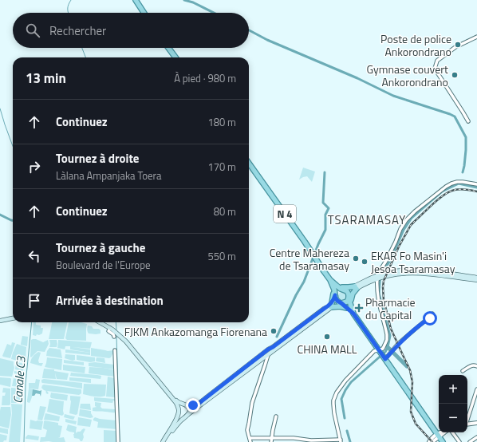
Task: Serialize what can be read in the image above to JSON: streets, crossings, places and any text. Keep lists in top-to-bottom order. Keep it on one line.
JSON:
{"streets":{"main road":["N 4"]},"districts":["TSARAMASAY"],"water":["Canale C3"],"places":{"other":["Poste de police Ankorondrano","Gymnase couvert Ankorondrano","Centre Mahereza de Tsaramasay","EKAR Fo Masin'i Jesoa Tsaramasay","FJKM Ankazomanga Fiorenana","CHINA MALL"],"health":["Pharmacie du Capital"]},"page":{"search":"Rechercher","heading":["13 min","À pied · 980 m"],"list":[["Continuez","180 m"],["Tournez à droite","Làlana Ampanjaka Toera","170 m"],["Continuez","80 m"],["Tournez à gauche","Boulevard de l'Europe","550 m"],"Arrivée à destination"],"map_buttons":["+","−"]}}
